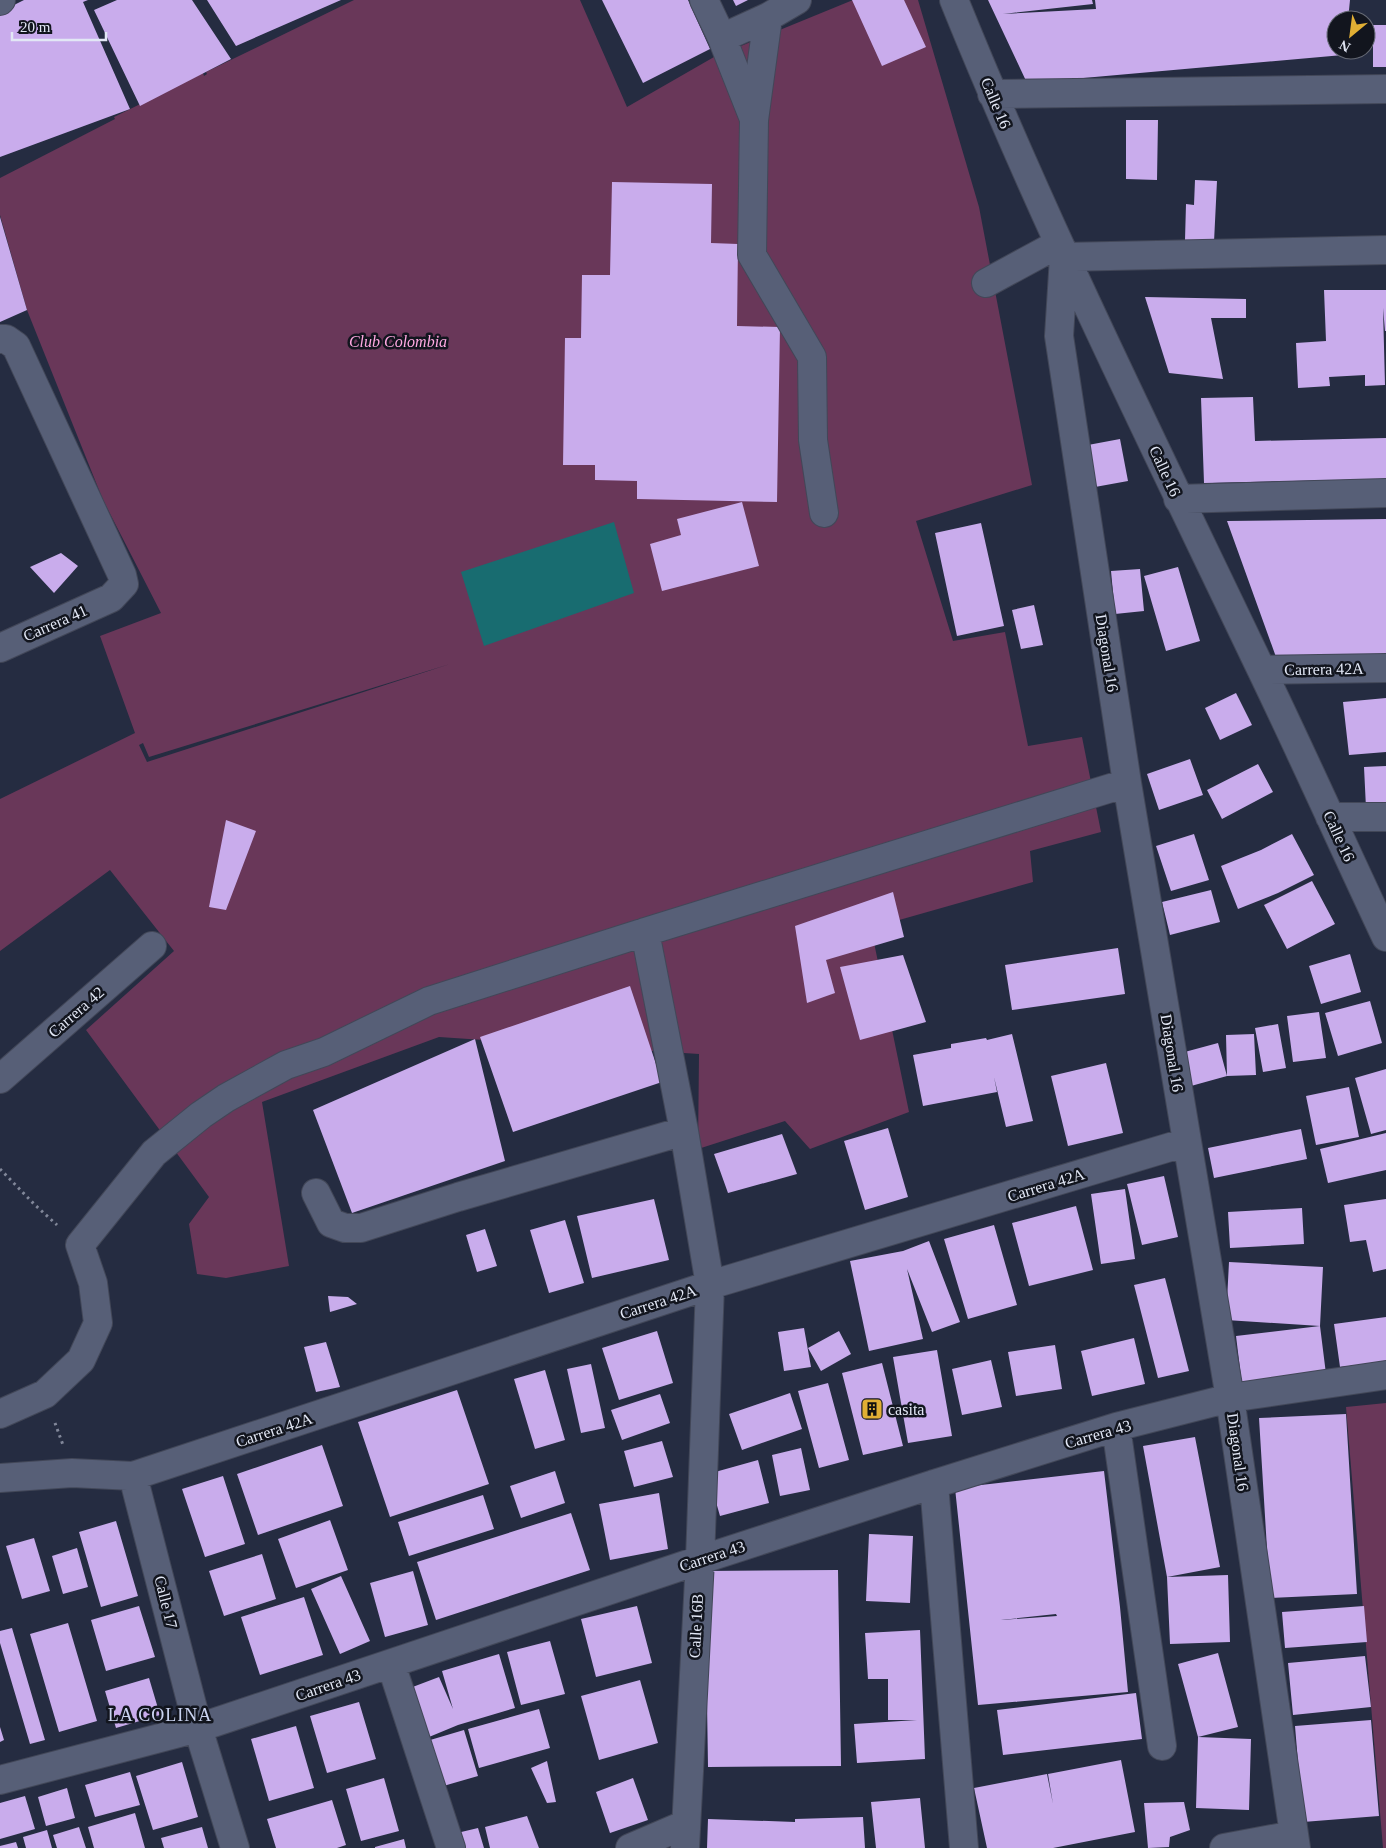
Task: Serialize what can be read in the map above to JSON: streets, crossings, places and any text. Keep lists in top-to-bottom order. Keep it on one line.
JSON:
{"streets":{"street":["Calle 16","Carrera 41","Diagonal 16","Carrera 42A","Carrera 42","Carrera 43","Calle 17","Calle 16B"]},"crossings":[["Calle 16","Diagonal 16"],["Calle 16","Carrera 42A"],["Diagonal 16","Carrera 42A"],["Diagonal 16","Carrera 43"],["Carrera 42A","Calle 17"],["Carrera 42A","Calle 16B"],["Carrera 43","Calle 17"],["Carrera 43","Calle 16B"]],"districts":["LA COLINA"],"parks":["Club Colombia"],"places":{"building":["casita"]},"scale_bar":"20 m","north":"bottom left"}
